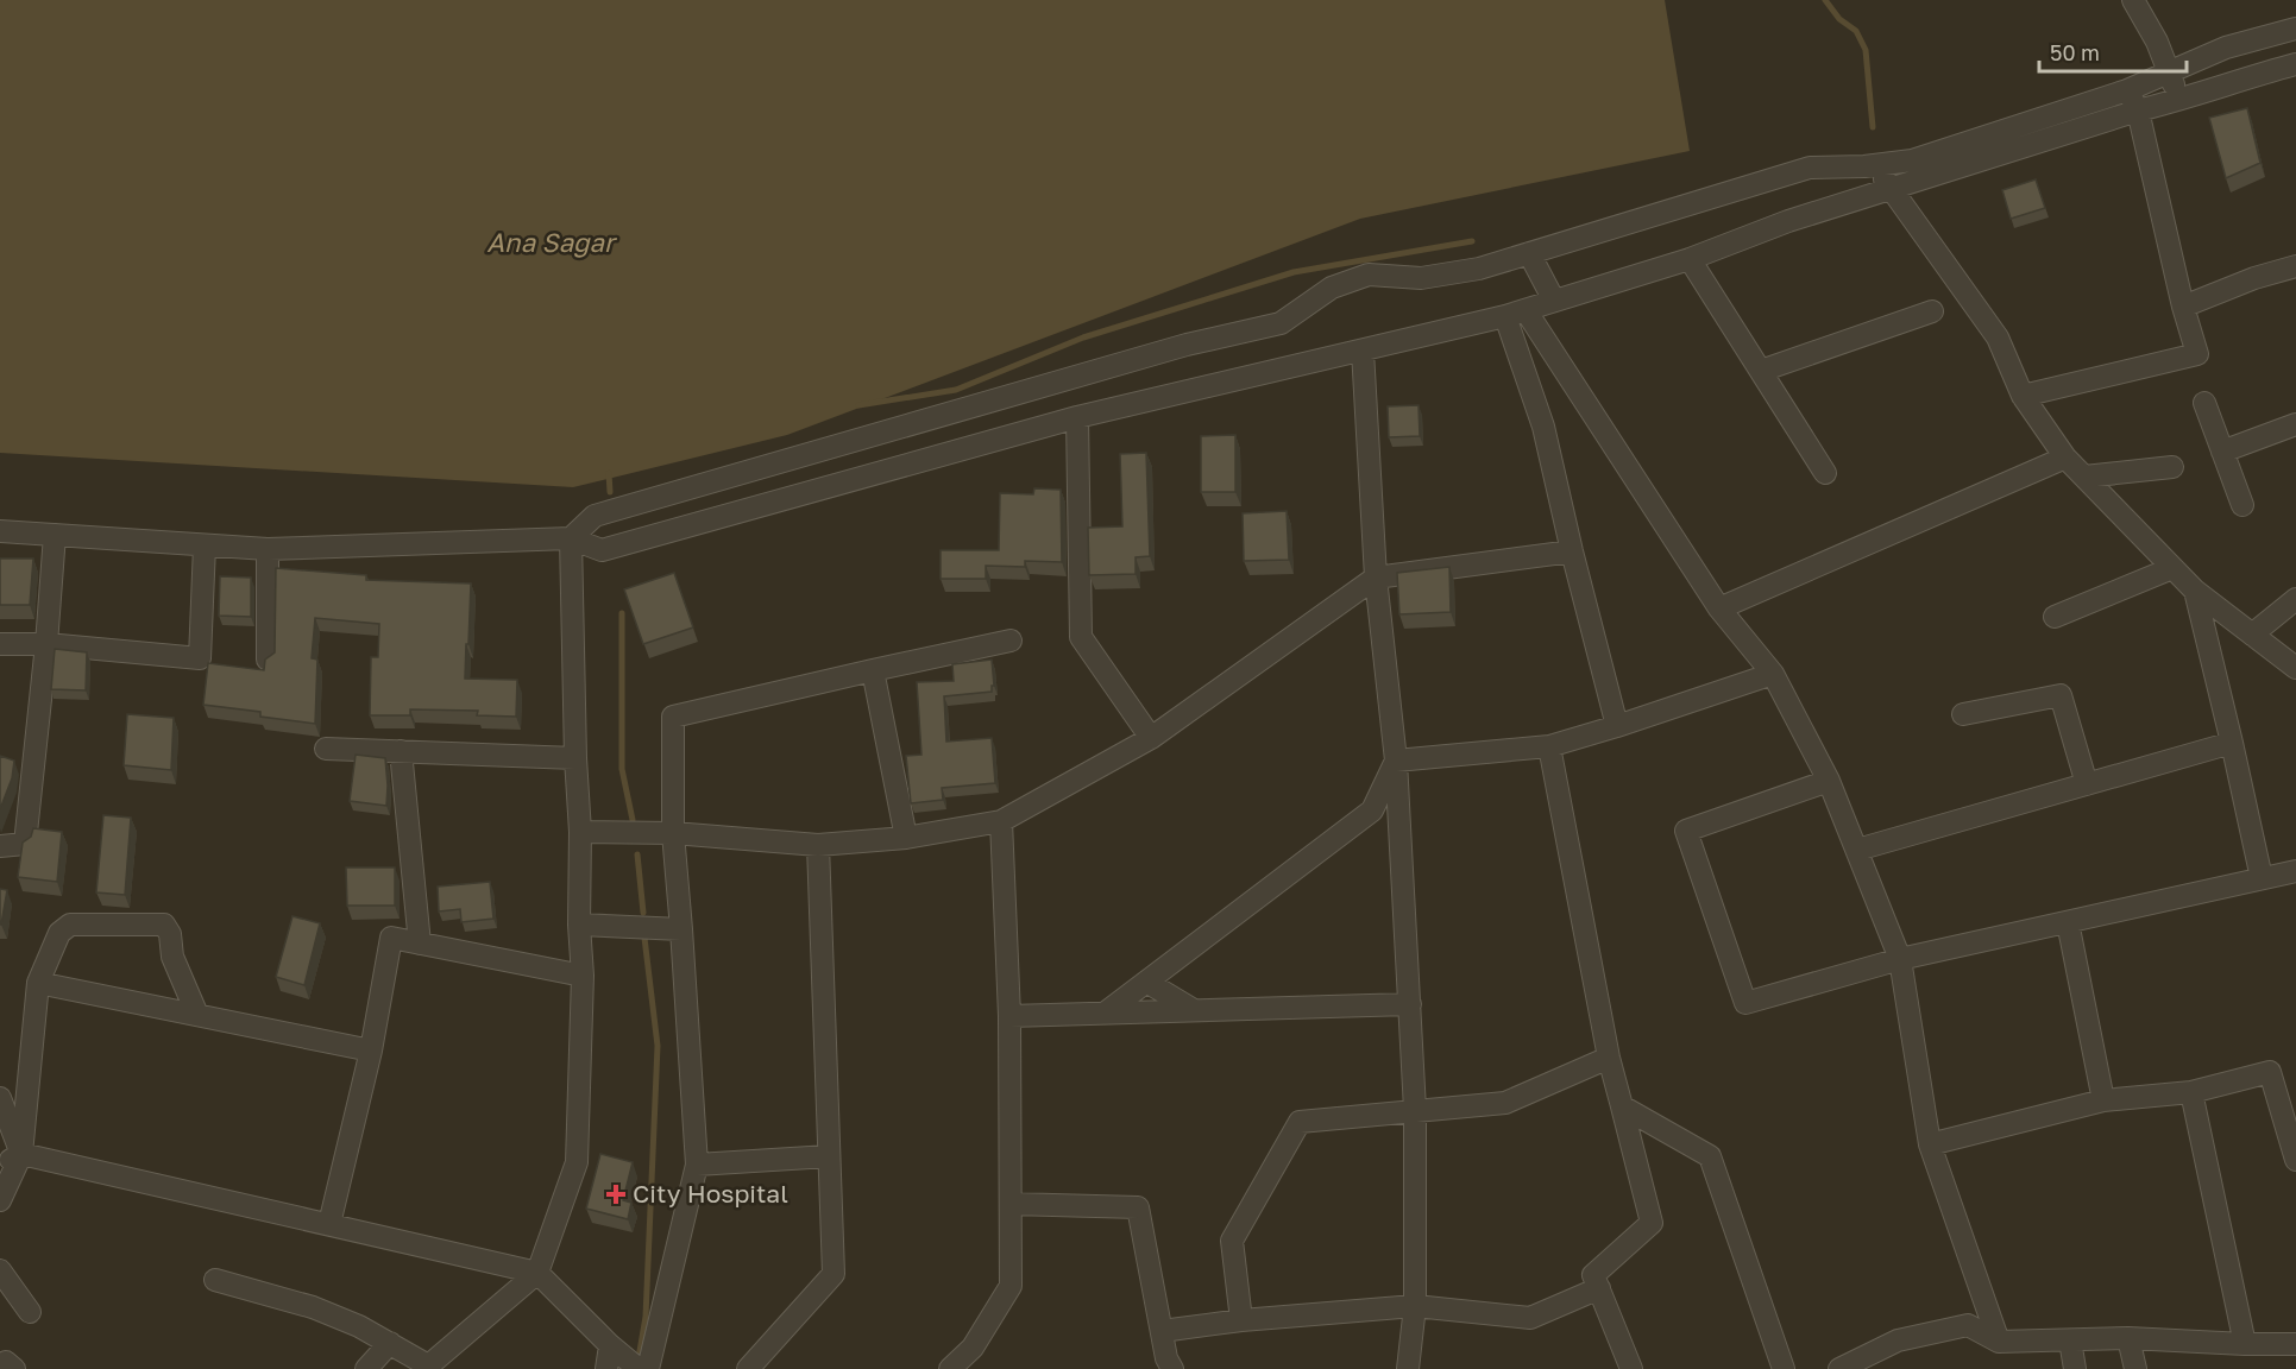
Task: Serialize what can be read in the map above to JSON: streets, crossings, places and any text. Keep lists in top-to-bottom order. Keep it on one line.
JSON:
{"water":["Ana Sagar"],"places":{"health":["City Hospital"]},"scale_bar":"50 m"}
